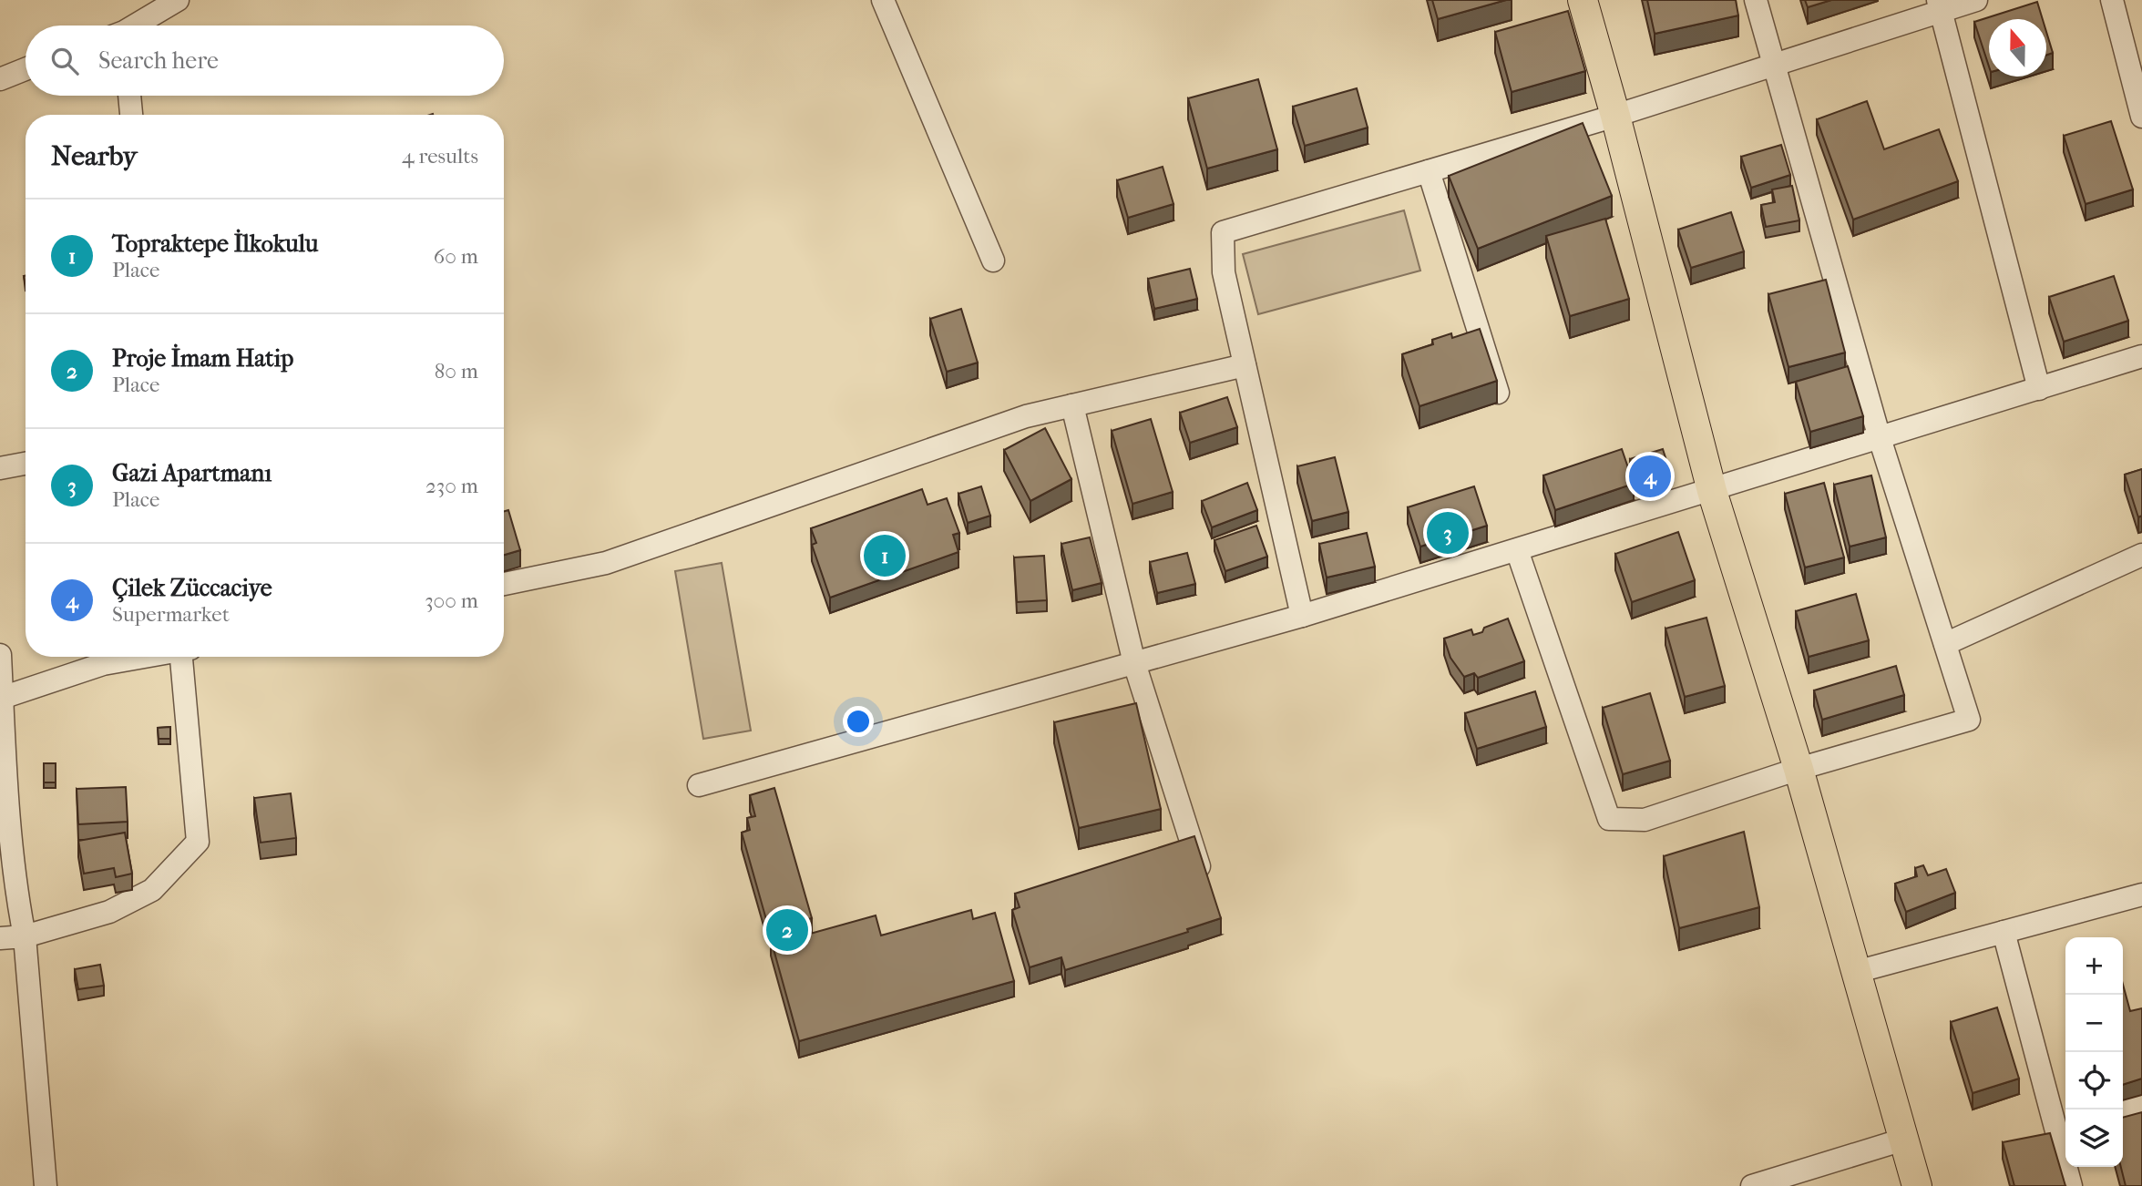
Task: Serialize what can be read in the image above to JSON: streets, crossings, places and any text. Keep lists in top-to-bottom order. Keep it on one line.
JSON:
{"north":"top","page":{"search":"Search here","heading":["Nearby","4 results"],"list":[{"mark":"1","name":"Topraktepe İlkokulu","note":"Place","value":"60 m"},{"mark":"2","name":"Proje İmam Hatip","note":"Place","value":"80 m"},{"mark":"3","name":"Gazi Apartmanı","note":"Place","value":"230 m"},{"mark":"4","name":"Çilek Züccaciye","note":"Supermarket","value":"300 m"}],"pins":["4","3","1","2"],"map_buttons":["+","−"]}}
